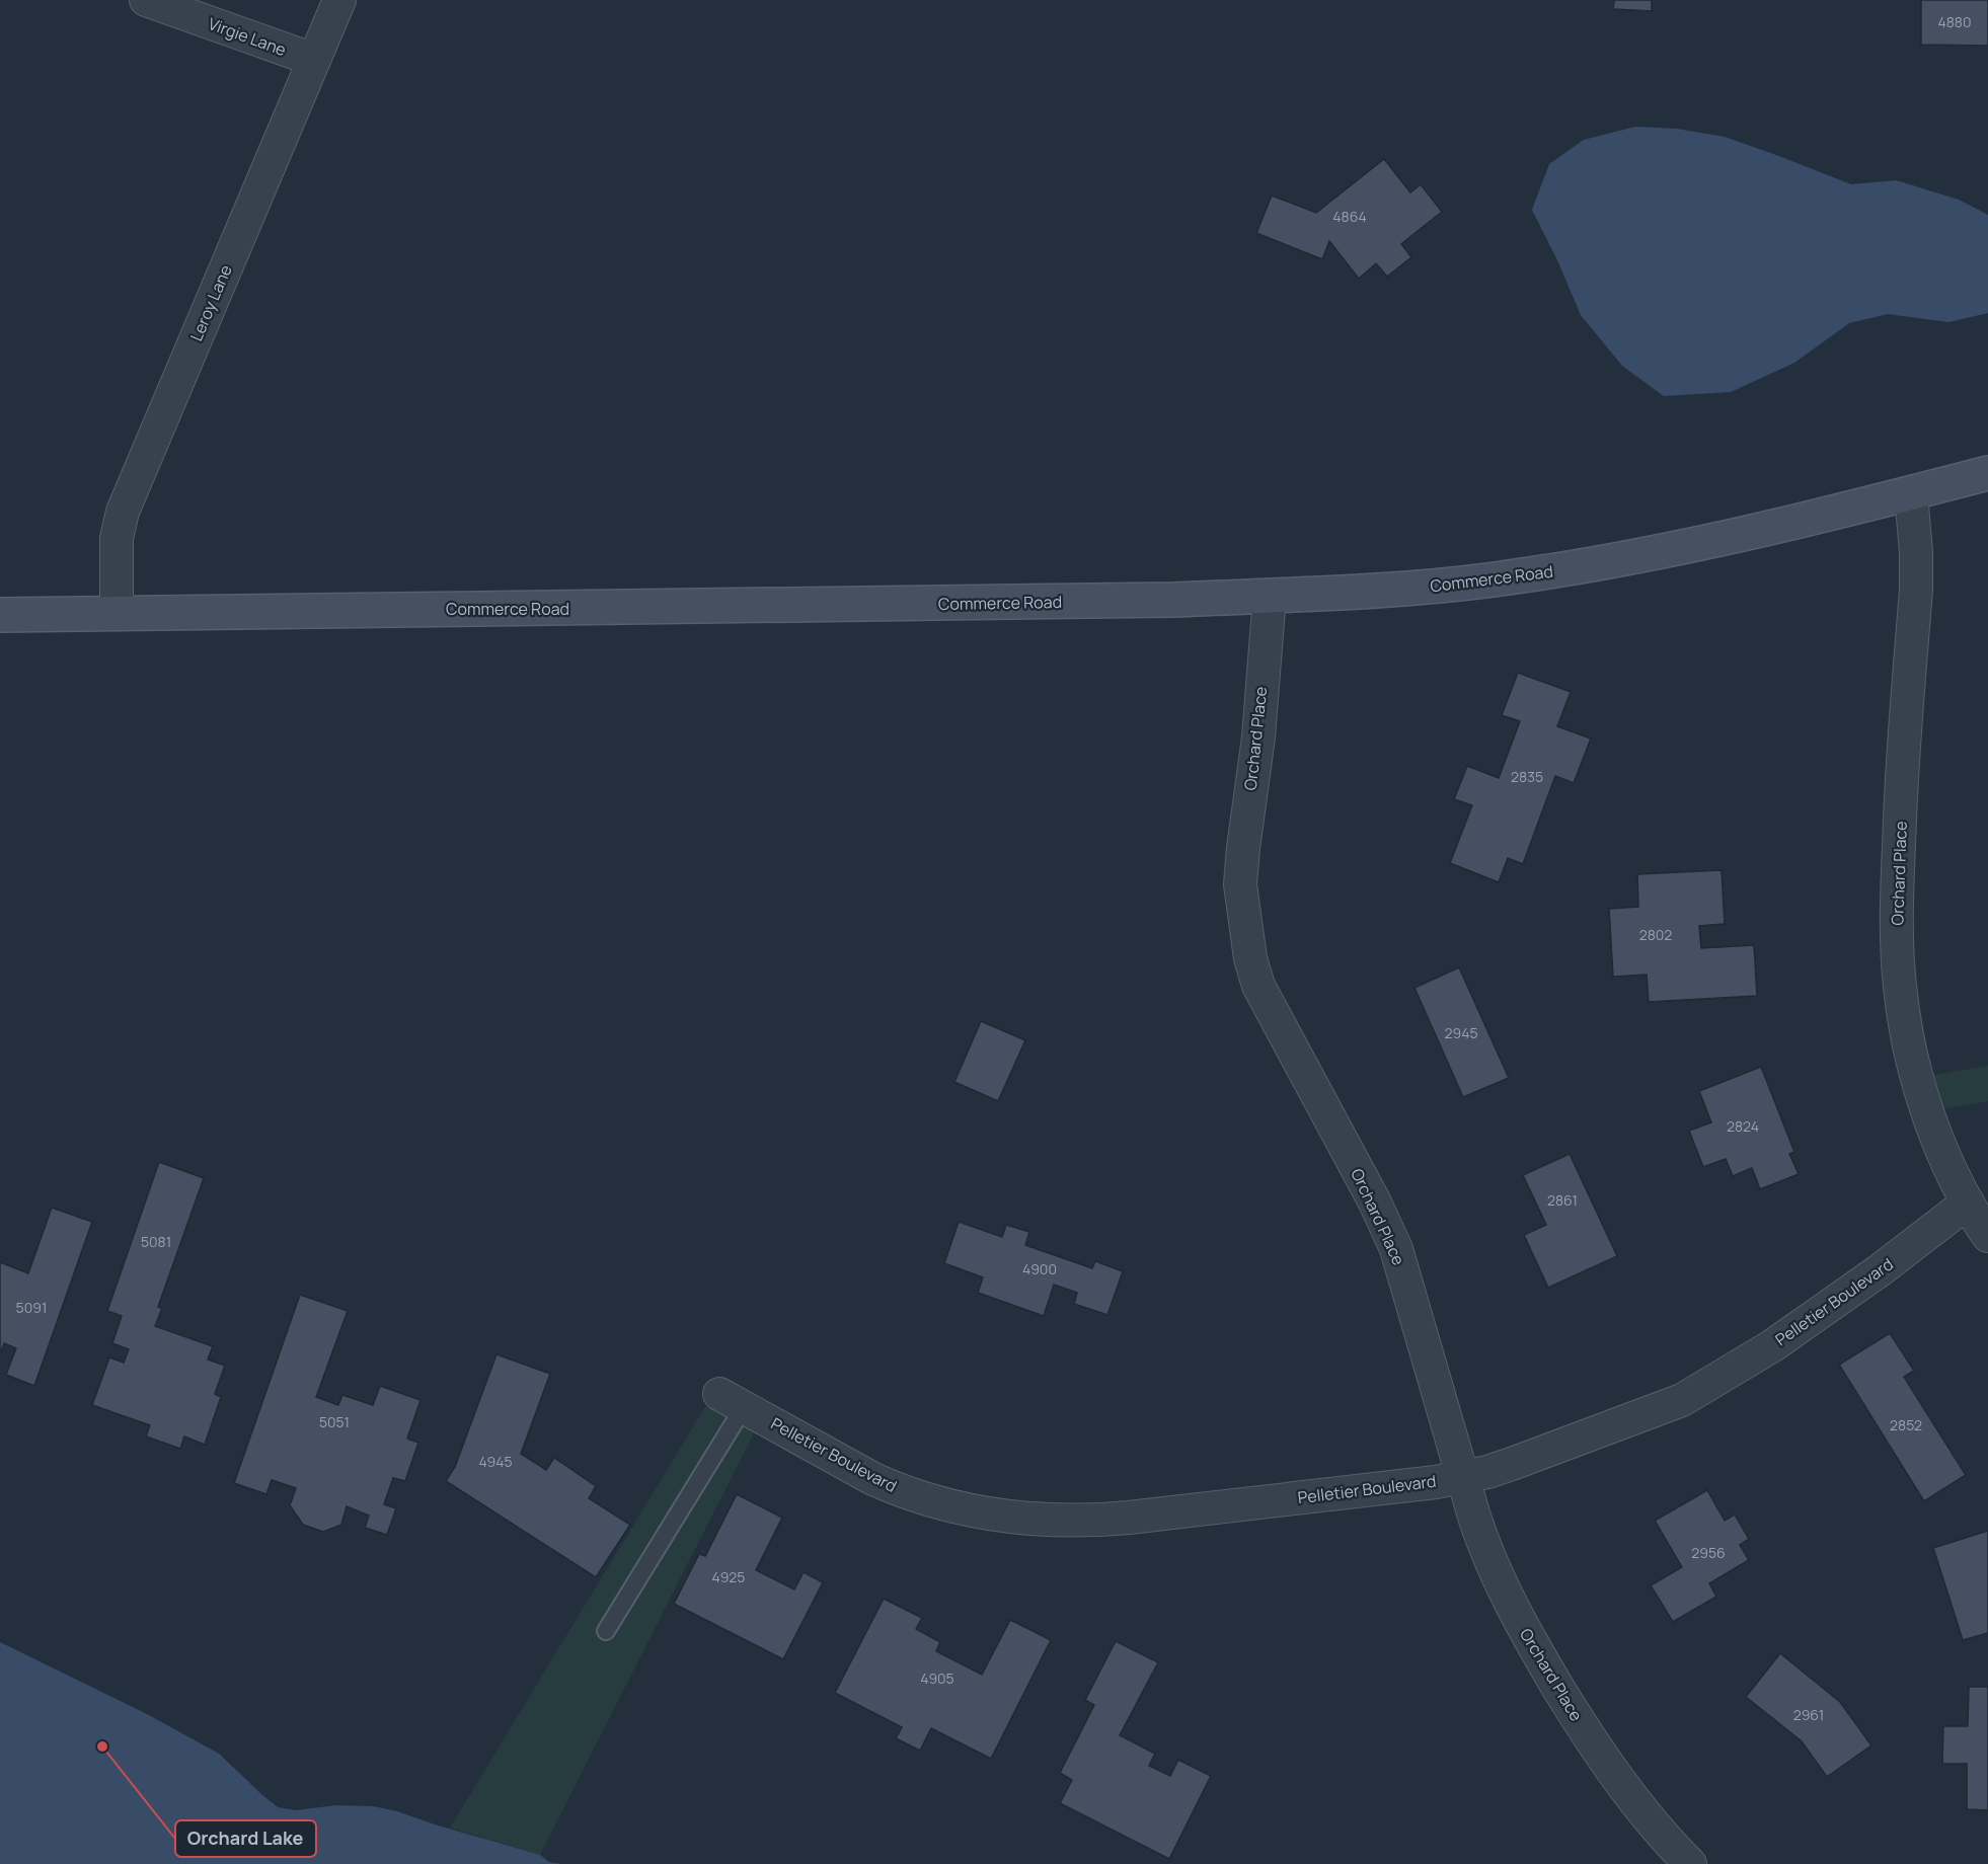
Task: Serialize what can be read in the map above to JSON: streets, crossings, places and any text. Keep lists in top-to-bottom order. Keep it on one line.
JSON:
{"streets":{"main road":["Commerce Road"],"street":["Virgie Lane","Leroy Lane","Orchard Place","Pelletier Boulevard"]},"crossings":[["Virgie Lane","Leroy Lane"],["Leroy Lane","Commerce Road"],["Commerce Road","Orchard Place"],["Orchard Place","Pelletier Boulevard"]],"places":["Orchard Lake"],"house_numbers":["4880","4864","2835","2802","2945","2824","2861","5081","4900","5091","5051","2852","4945","2956","4925","4905","2961"]}
